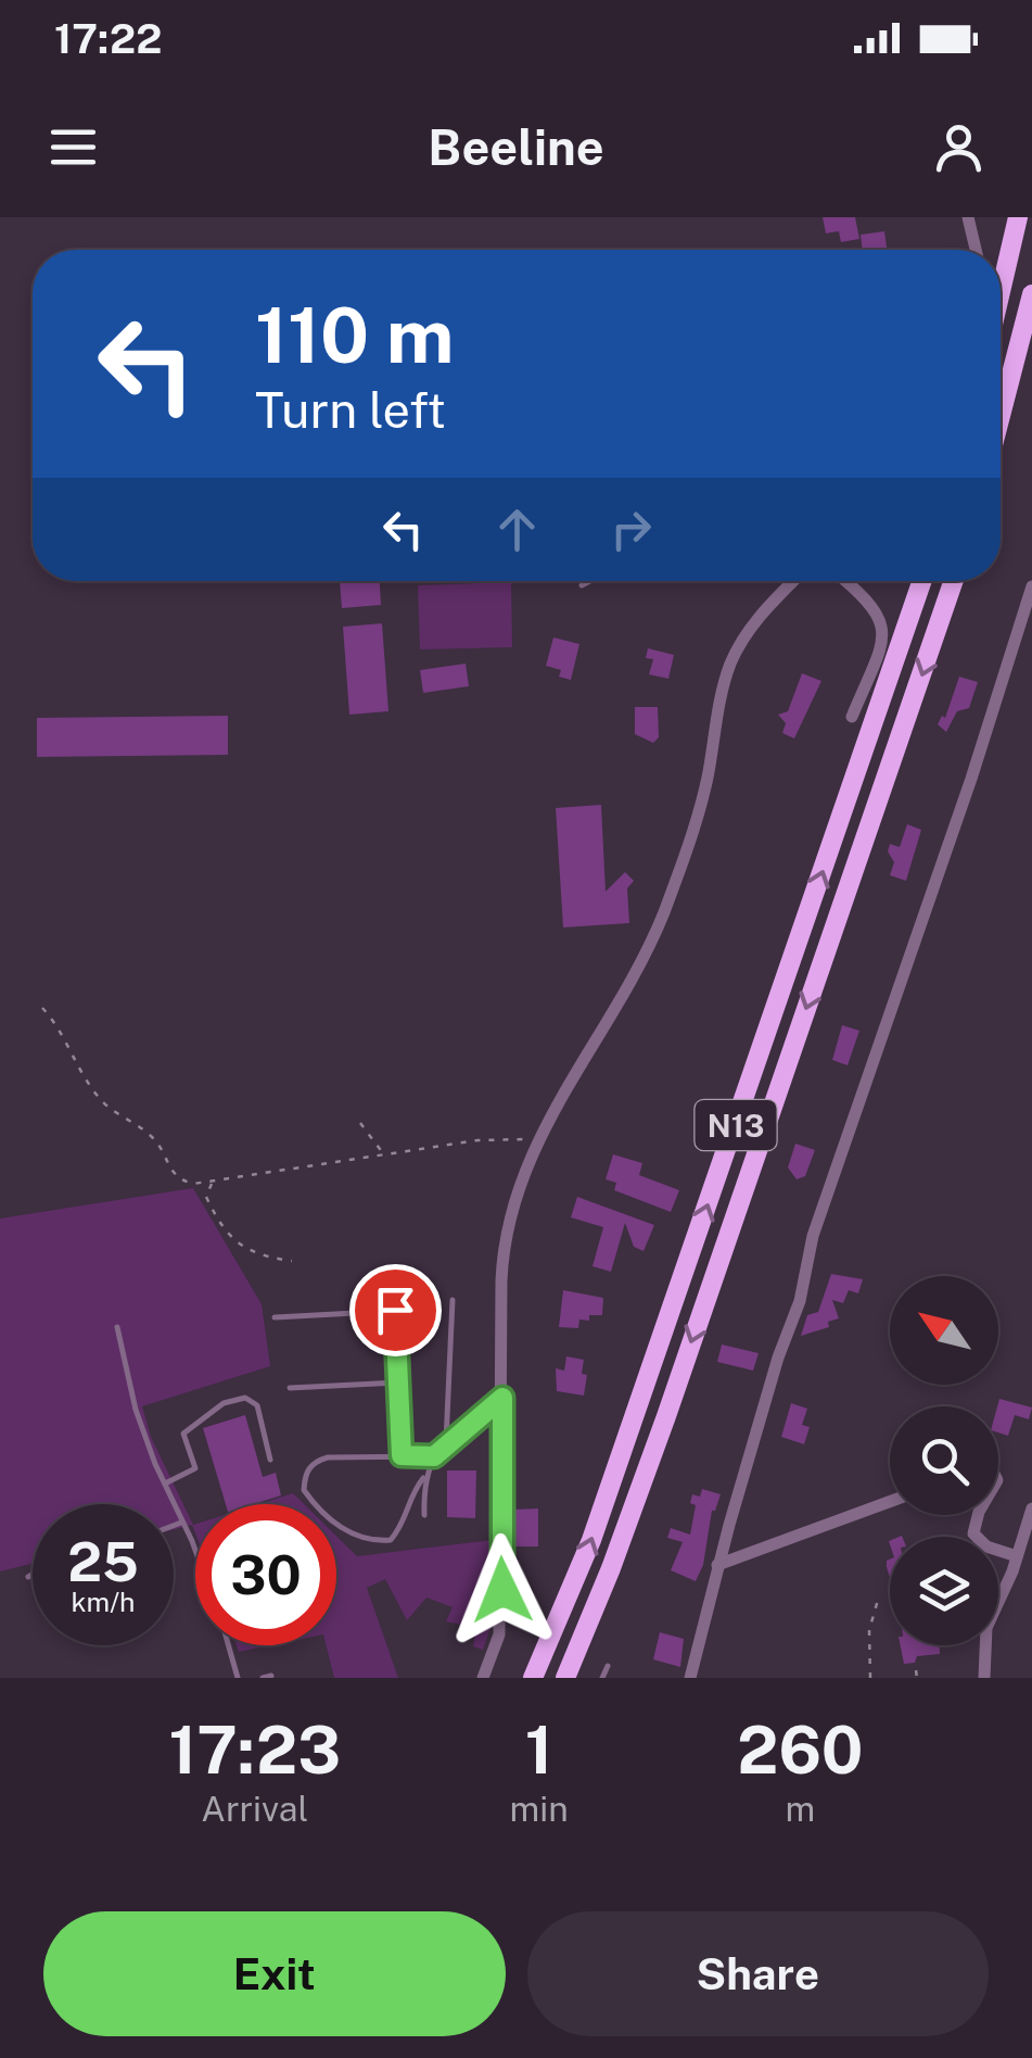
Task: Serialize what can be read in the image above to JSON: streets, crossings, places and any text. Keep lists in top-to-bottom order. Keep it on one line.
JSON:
{"streets":{"highway":["N13"]},"north":"top left","page":{"status":"17:22","header":"Beeline","turn":["110 m","Turn left"],"speed":"25 km/h","limit":"30","eta":["17:23","Arrival","1","min","260","m"],"buttons":["Exit","Share"]}}
